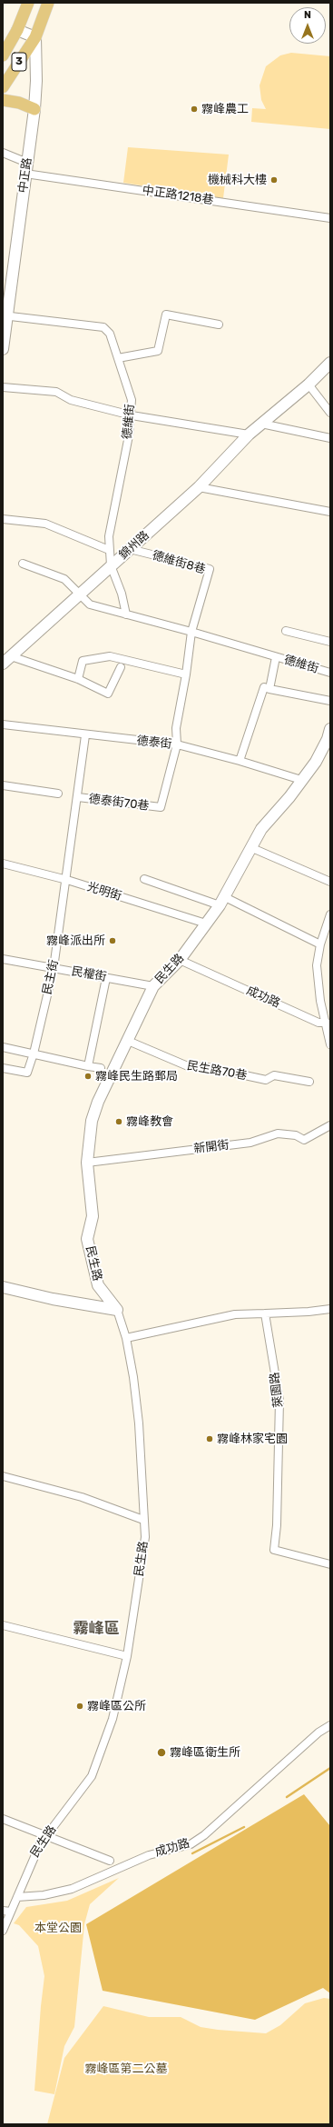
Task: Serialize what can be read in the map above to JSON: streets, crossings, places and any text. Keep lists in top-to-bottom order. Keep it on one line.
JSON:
{"streets":{"main road":["3","中正路"],"street":["中正路1218巷","德維街","錦州路","德維街8巷","德泰街","德泰街70巷","光明街","民生路","民權街","民主街","成功路","民生路70巷","新開街","萊園路"]},"crossings":[["3","中正路"],["中正路","中正路1218巷"],["中正路","德維街"],["德維街","錦州路"],["德維街","德維街8巷"],["錦州路","德維街8巷"],["德泰街","德泰街70巷"],["德泰街","民生路"],["德泰街","民主街"],["德泰街70巷","民主街"],["光明街","民生路"],["光明街","民主街"],["民生路","民權街"],["民生路","成功路"],["民生路","民生路70巷"],["民生路","新開街"],["民權街","民主街"]],"districts":["霧峰區"],"parks":["本堂公園","霧峰區第二公墓"],"places":["霧峰農工","機械科大樓","霧峰派出所","霧峰民生路郵局","霧峰教會","霧峰林家宅園","霧峰區公所","霧峰區衛生所"],"north":"top"}
